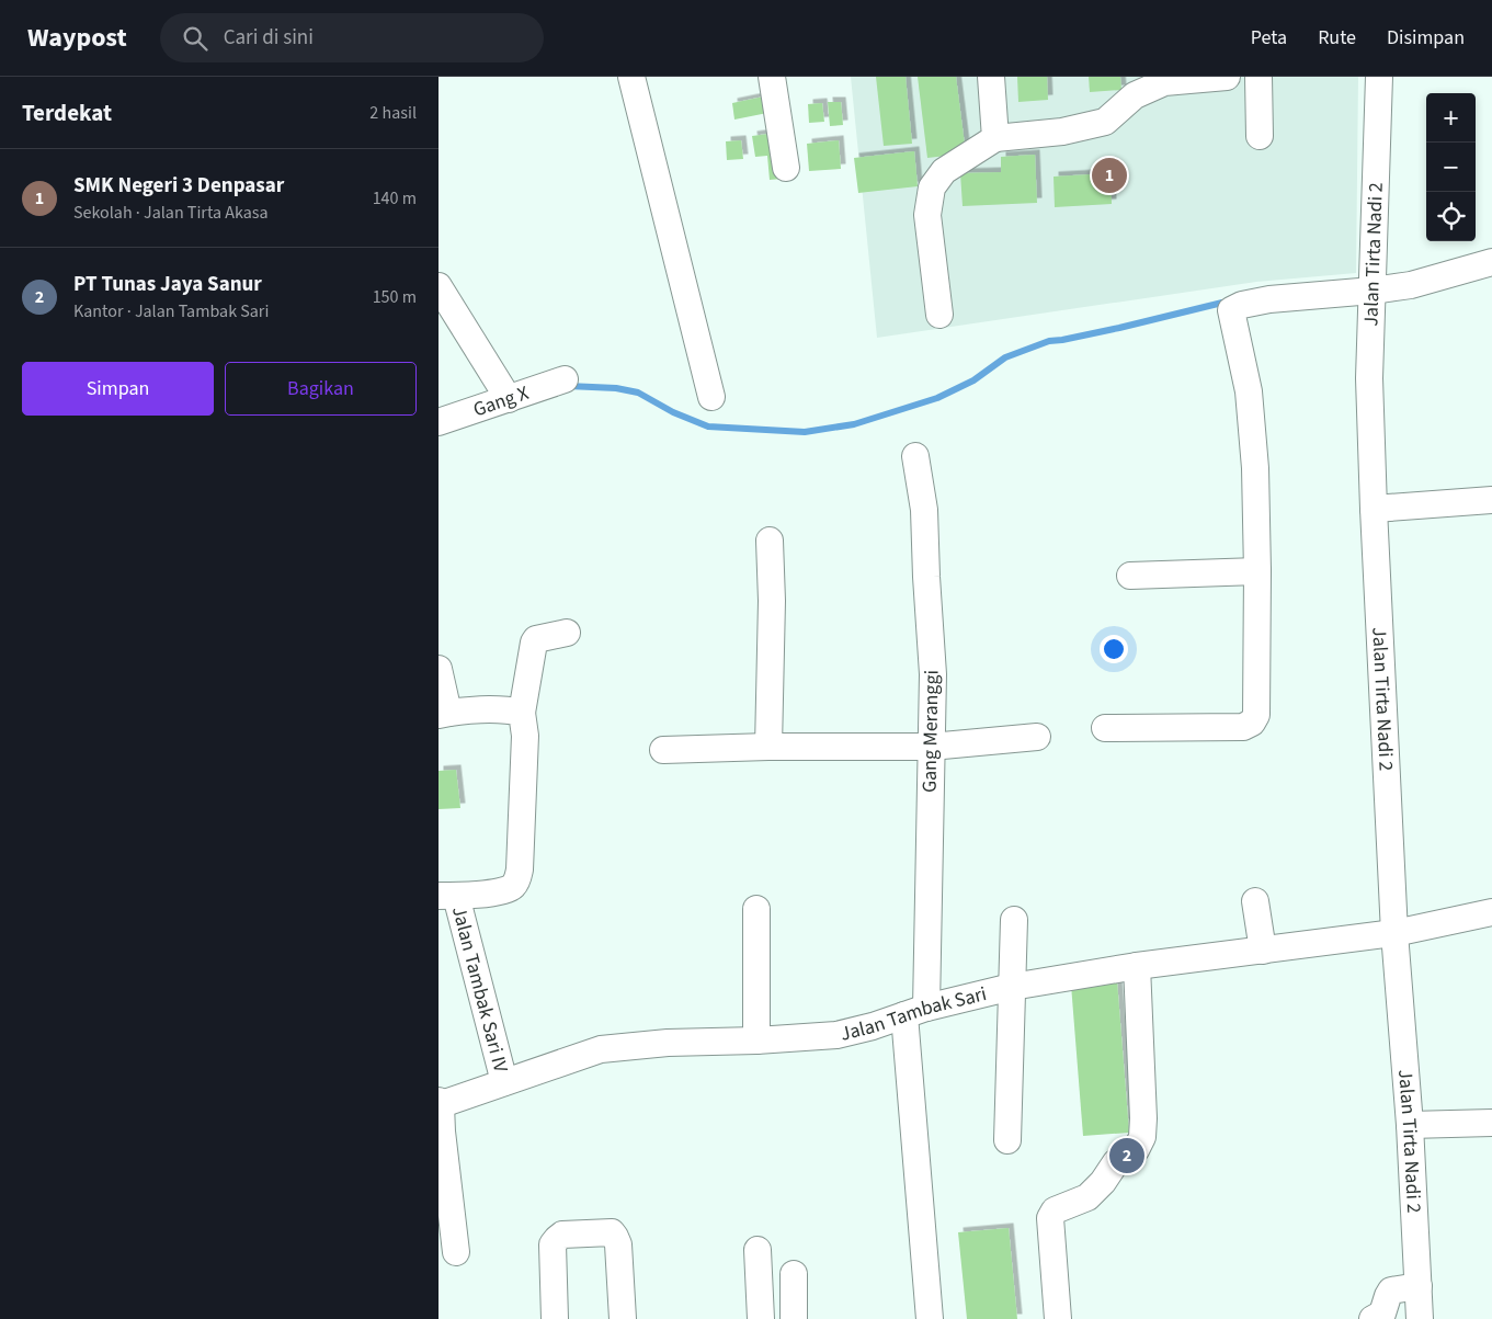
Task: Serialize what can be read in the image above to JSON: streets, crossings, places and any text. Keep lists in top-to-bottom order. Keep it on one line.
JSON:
{"streets":{"street":["Jalan Tirta Nadi 2","Gang X","Gang Meranggi","Jalan Tambak Sari IV","Jalan Tambak Sari"]},"crossings":[["Jalan Tirta Nadi 2","Jalan Tambak Sari"],["Gang Meranggi","Jalan Tambak Sari"],["Jalan Tambak Sari IV","Jalan Tambak Sari"]],"page":{"header":"Waypost","search":"Cari di sini","nav":["Peta","Rute","Disimpan"],"heading":["Terdekat","2 hasil"],"map_buttons":["+","−"],"list":[{"mark":"1","name":"SMK Negeri 3 Denpasar","note":"Sekolah · Jalan Tirta Akasa","value":"140 m"},{"mark":"2","name":"PT Tunas Jaya Sanur","note":"Kantor · Jalan Tambak Sari","value":"150 m"}],"pins":["1","2"],"buttons":["Simpan","Bagikan"]}}
